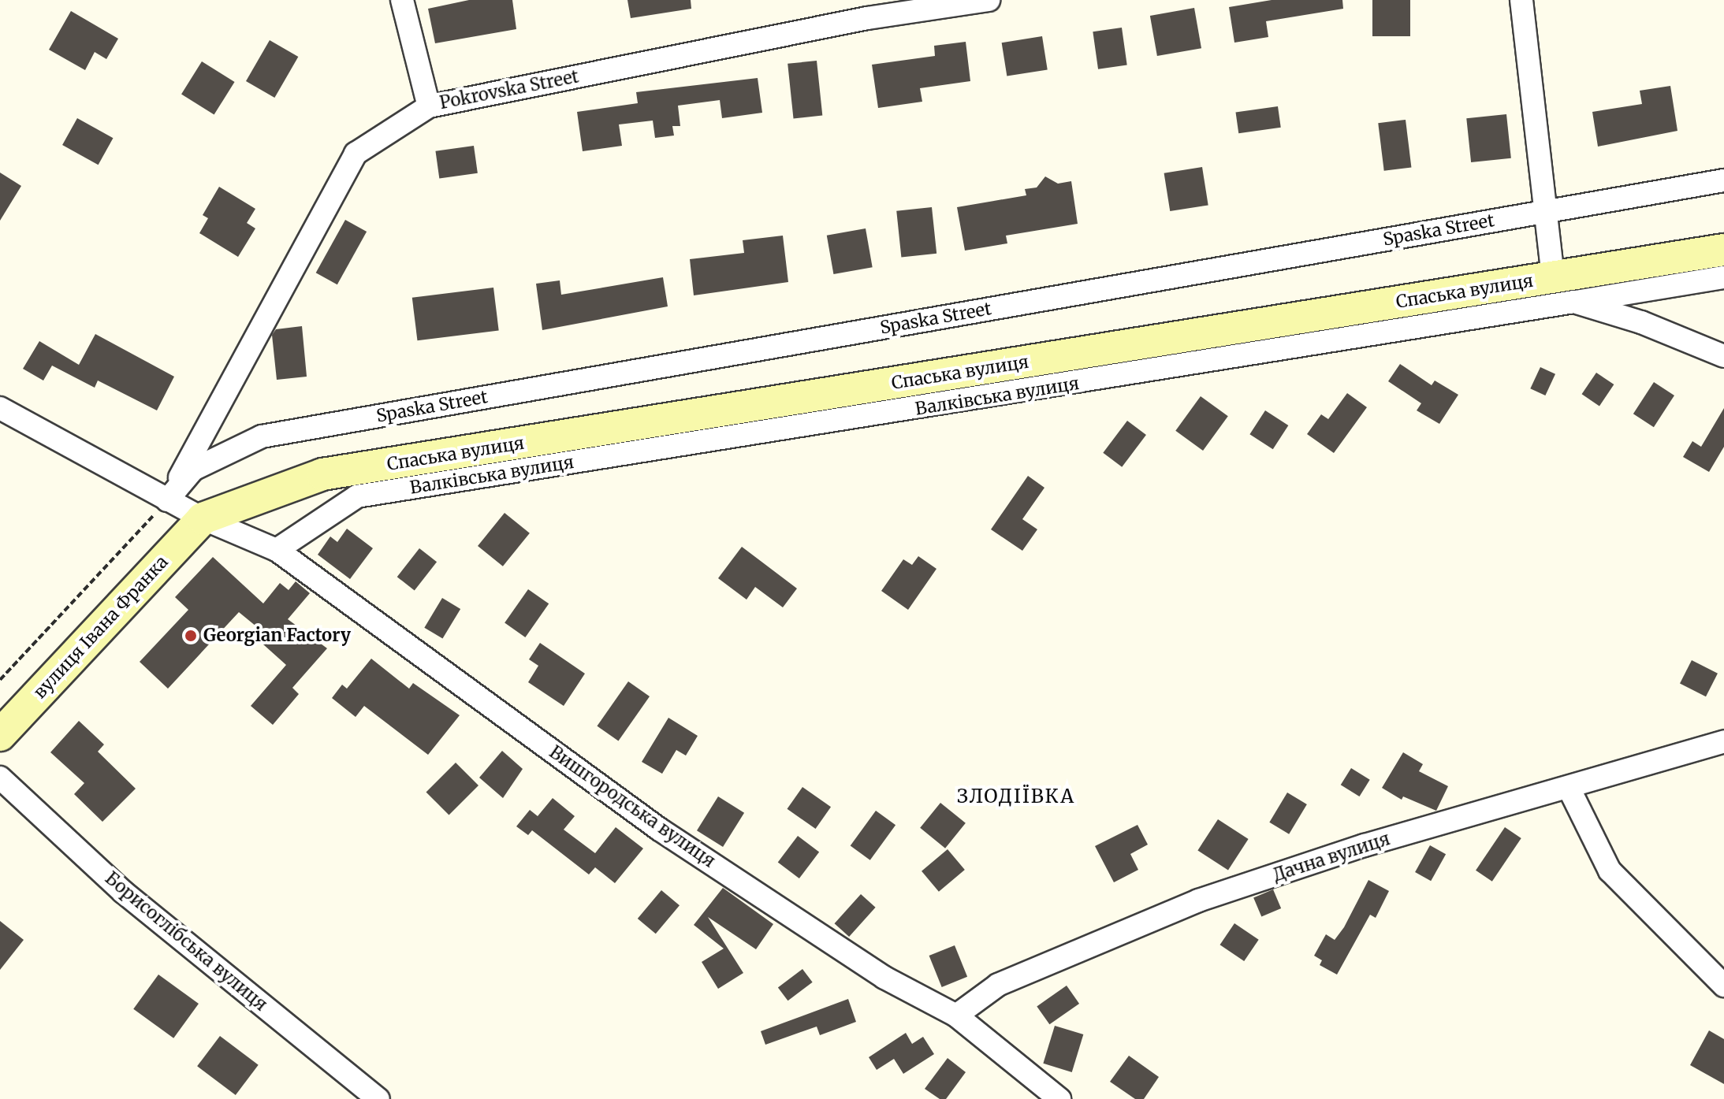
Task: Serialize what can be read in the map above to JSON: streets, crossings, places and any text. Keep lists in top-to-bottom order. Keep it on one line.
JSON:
{"streets":{"street":["Pokrovska Street","Spaska Street","Спаська вулиця","Валківська вулиця","вулиця Івана Франка","Вишгородська вулиця","Дачна вулиця","Борисоглібська вулиця"]},"crossings":[["Pokrovska Street","Spaska Street"],["Pokrovska Street","Вишгородська вулиця"],["Spaska Street","Вишгородська вулиця"],["Спаська вулиця","Валківська вулиця"],["Спаська вулиця","вулиця Івана Франка"],["Спаська вулиця","Вишгородська вулиця"],["Валківська вулиця","Вишгородська вулиця"],["вулиця Івана Франка","Вишгородська вулиця"],["Вишгородська вулиця","Дачна вулиця"]],"districts":["ЗЛОДІЇВКА"],"places":["Georgian Factory"]}
